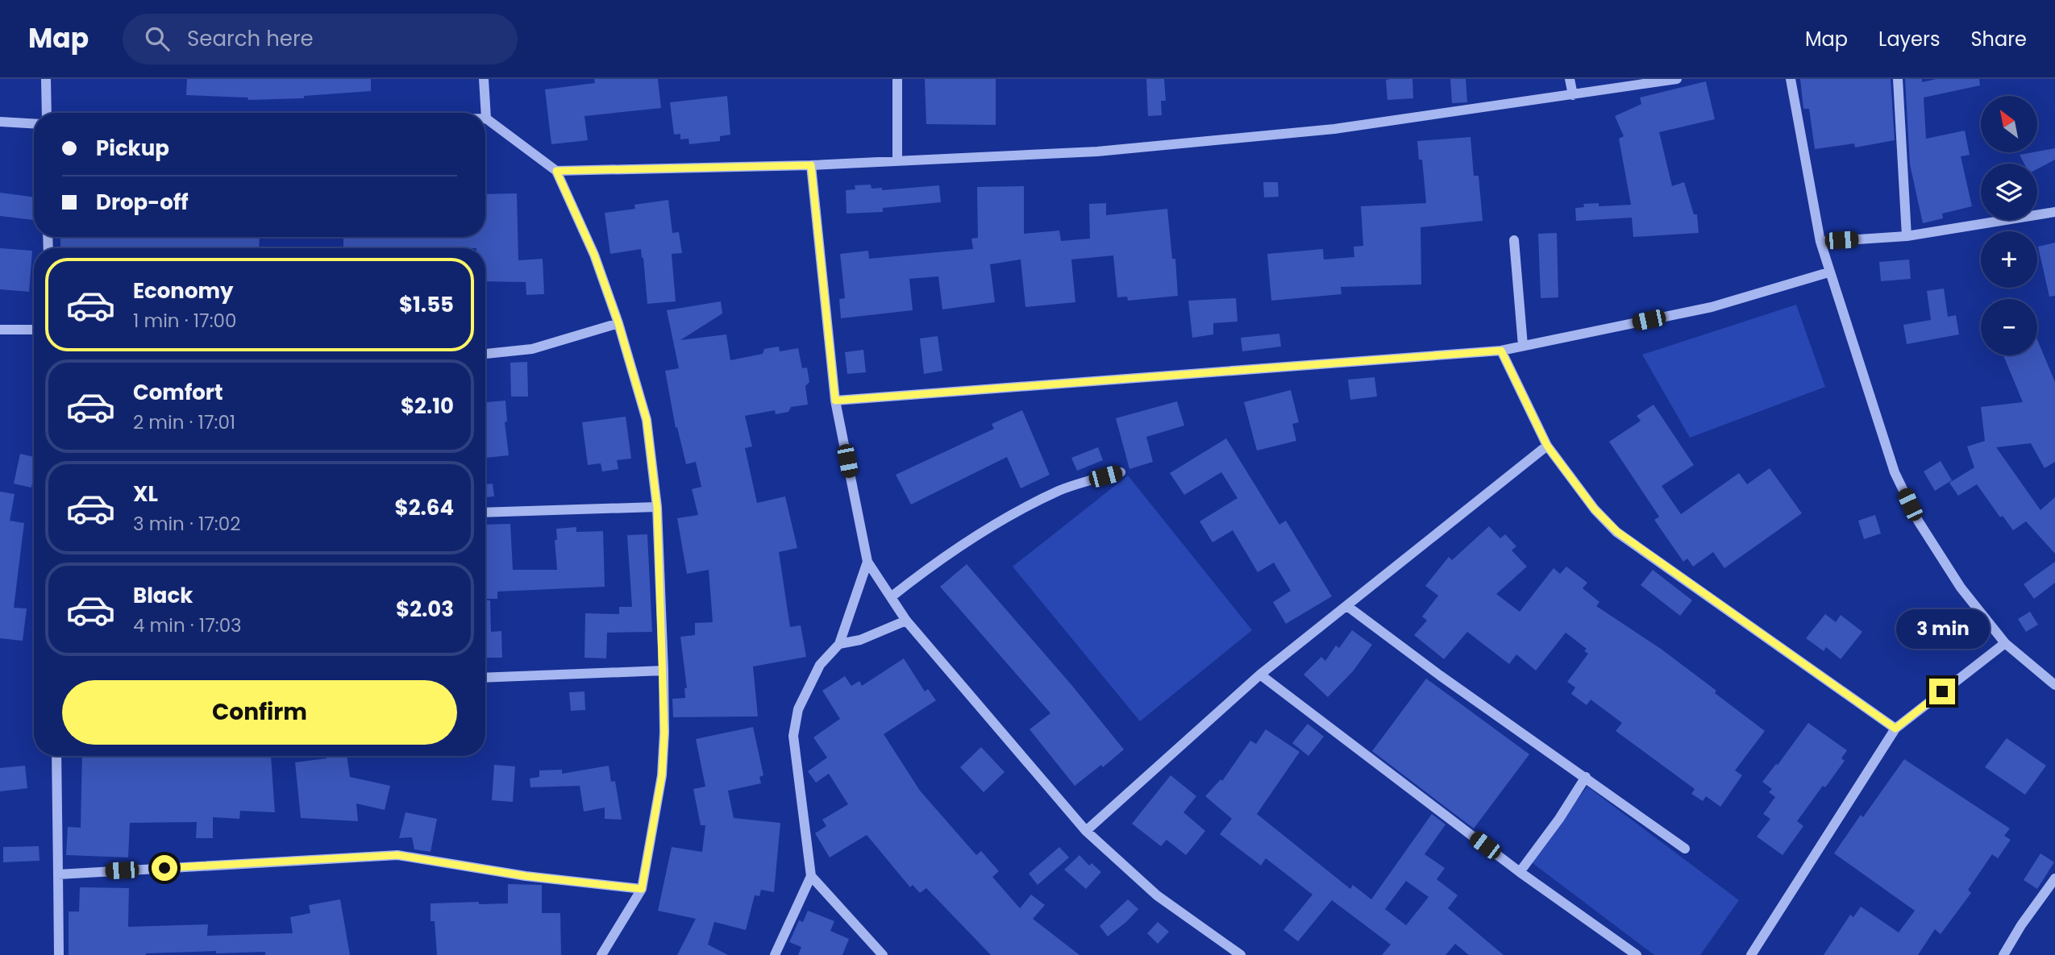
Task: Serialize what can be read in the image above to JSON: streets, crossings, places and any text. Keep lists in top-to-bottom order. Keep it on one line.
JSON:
{"north":"top left","page":{"header":"Map","search":"Search here","nav":["Map","Layers","Share"],"map_buttons":["+","−"],"banner":["Pickup","Drop-off"],"list":[{"name":"Economy","note":"1 min · 17:00","value":"$1.55"},{"name":"Comfort","note":"2 min · 17:01","value":"$2.10"},{"name":"XL","note":"3 min · 17:02","value":"$2.64"},{"name":"Black","note":"4 min · 17:03","value":"$2.03"}],"bubble":"3 min","buttons":"Confirm"}}
